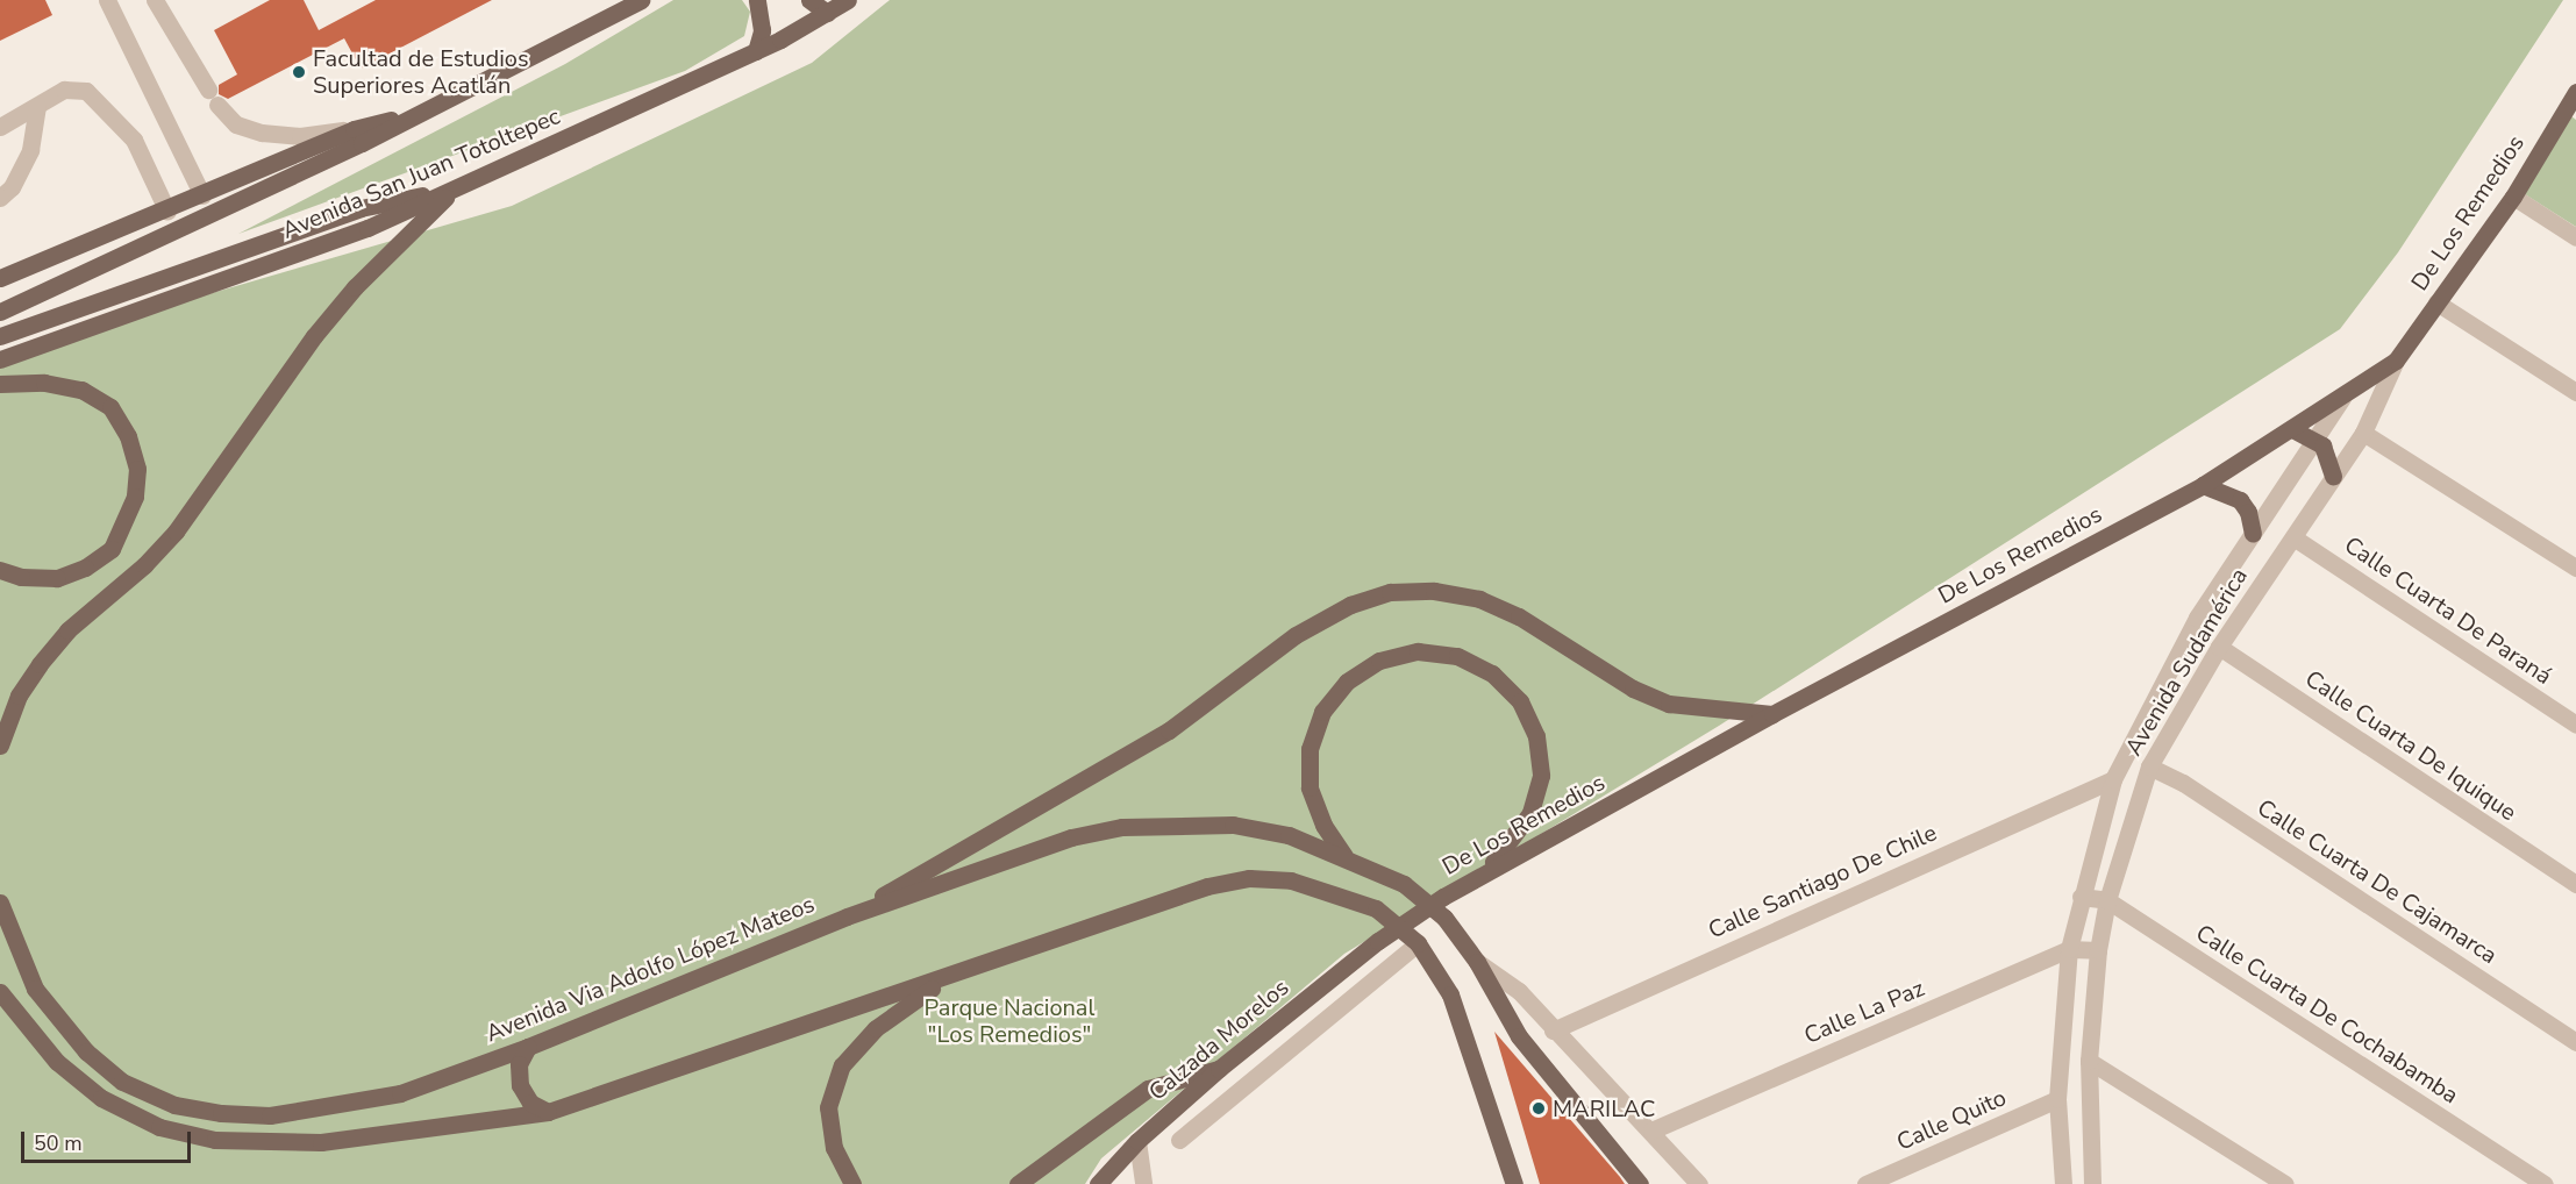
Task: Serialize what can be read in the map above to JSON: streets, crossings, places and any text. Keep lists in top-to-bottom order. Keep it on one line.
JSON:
{"streets":{"main road":["Avenida San Juan Totoltepec","De Los Remedios","Avenida Via Adolfo López Mateos","Calzada Morelos"],"street":["Calle Cuarta De Paraná","Avenida Sudamérica","Calle Cuarta De Iquique","Calle Santiago De Chile","Calle Cuarta De Cajamarca","Calle La Paz","Calle Cuarta De Cochabamba","Calle Quito"]},"crossings":[["De Los Remedios","Avenida Sudamérica"],["De Los Remedios","Calzada Morelos"],["Calle Cuarta De Paraná","Avenida Sudamérica"],["Avenida Sudamérica","Calle Cuarta De Iquique"],["Avenida Sudamérica","Calle Santiago De Chile"],["Avenida Sudamérica","Calle Cuarta De Cajamarca"],["Avenida Sudamérica","Calle La Paz"],["Avenida Sudamérica","Calle Cuarta De Cochabamba"],["Avenida Sudamérica","Calle Quito"]],"parks":["Parque Nacional \"Los Remedios\""],"places":["Facultad de Estudios Superiores Acatlán","MARILAC"],"scale_bar":"50 m"}
